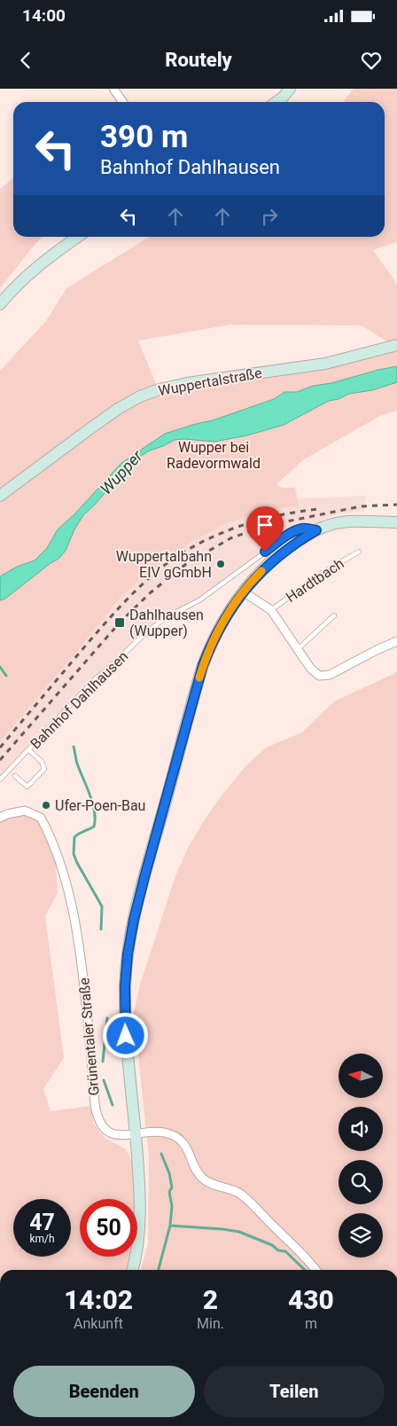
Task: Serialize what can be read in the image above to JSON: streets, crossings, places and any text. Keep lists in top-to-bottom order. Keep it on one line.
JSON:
{"streets":{"main road":["Wuppertalstraße"],"street":["Hardtbach","Grünentaler Straße"],"lane":["Bahnhof Dahlhausen"]},"water":["Wupper"],"parks":["Wupper bei Radevormwald"],"places":{"other":["Wuppertalbahn EIV gGmbH","Ufer-Poen-Bau"],"transit":["Dahlhausen (Wupper)"]},"north":"left","page":{"status":"14:00","header":"Routely","turn":["390 m","Bahnhof Dahlhausen"],"speed":"47 km/h","limit":"50","eta":["14:02","Ankunft","2","Min.","430","m"],"buttons":["Beenden","Teilen"]}}
